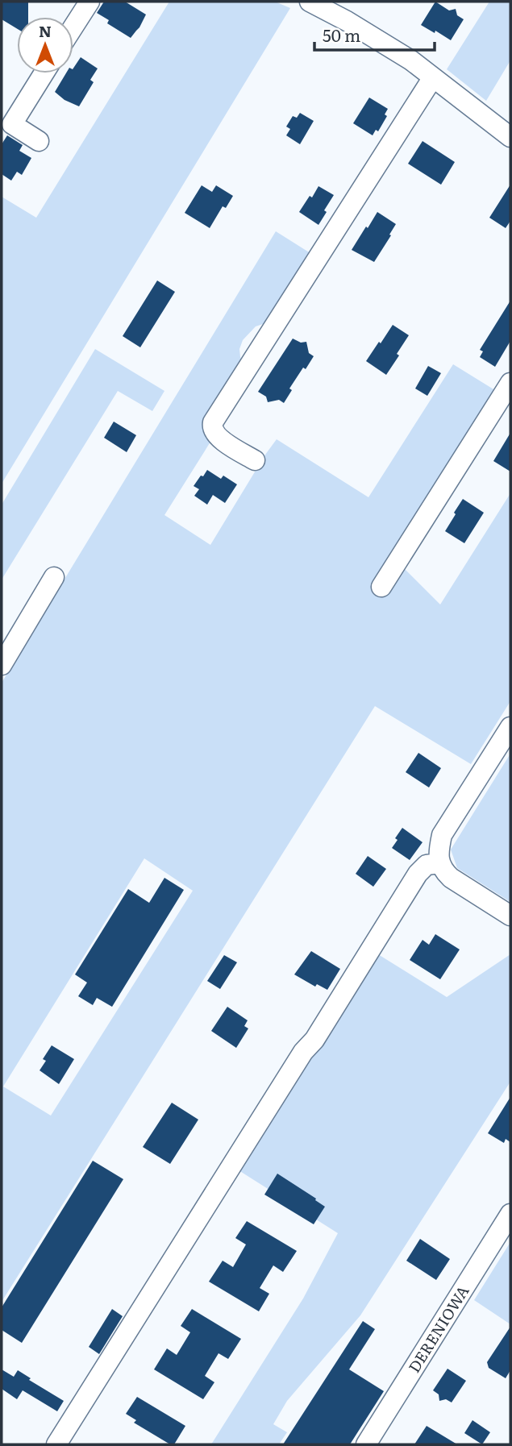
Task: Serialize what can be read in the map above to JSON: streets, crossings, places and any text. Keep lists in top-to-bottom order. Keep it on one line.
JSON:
{"streets":{"street":["DERENIOWA"]},"scale_bar":"50 m","north":"top"}
